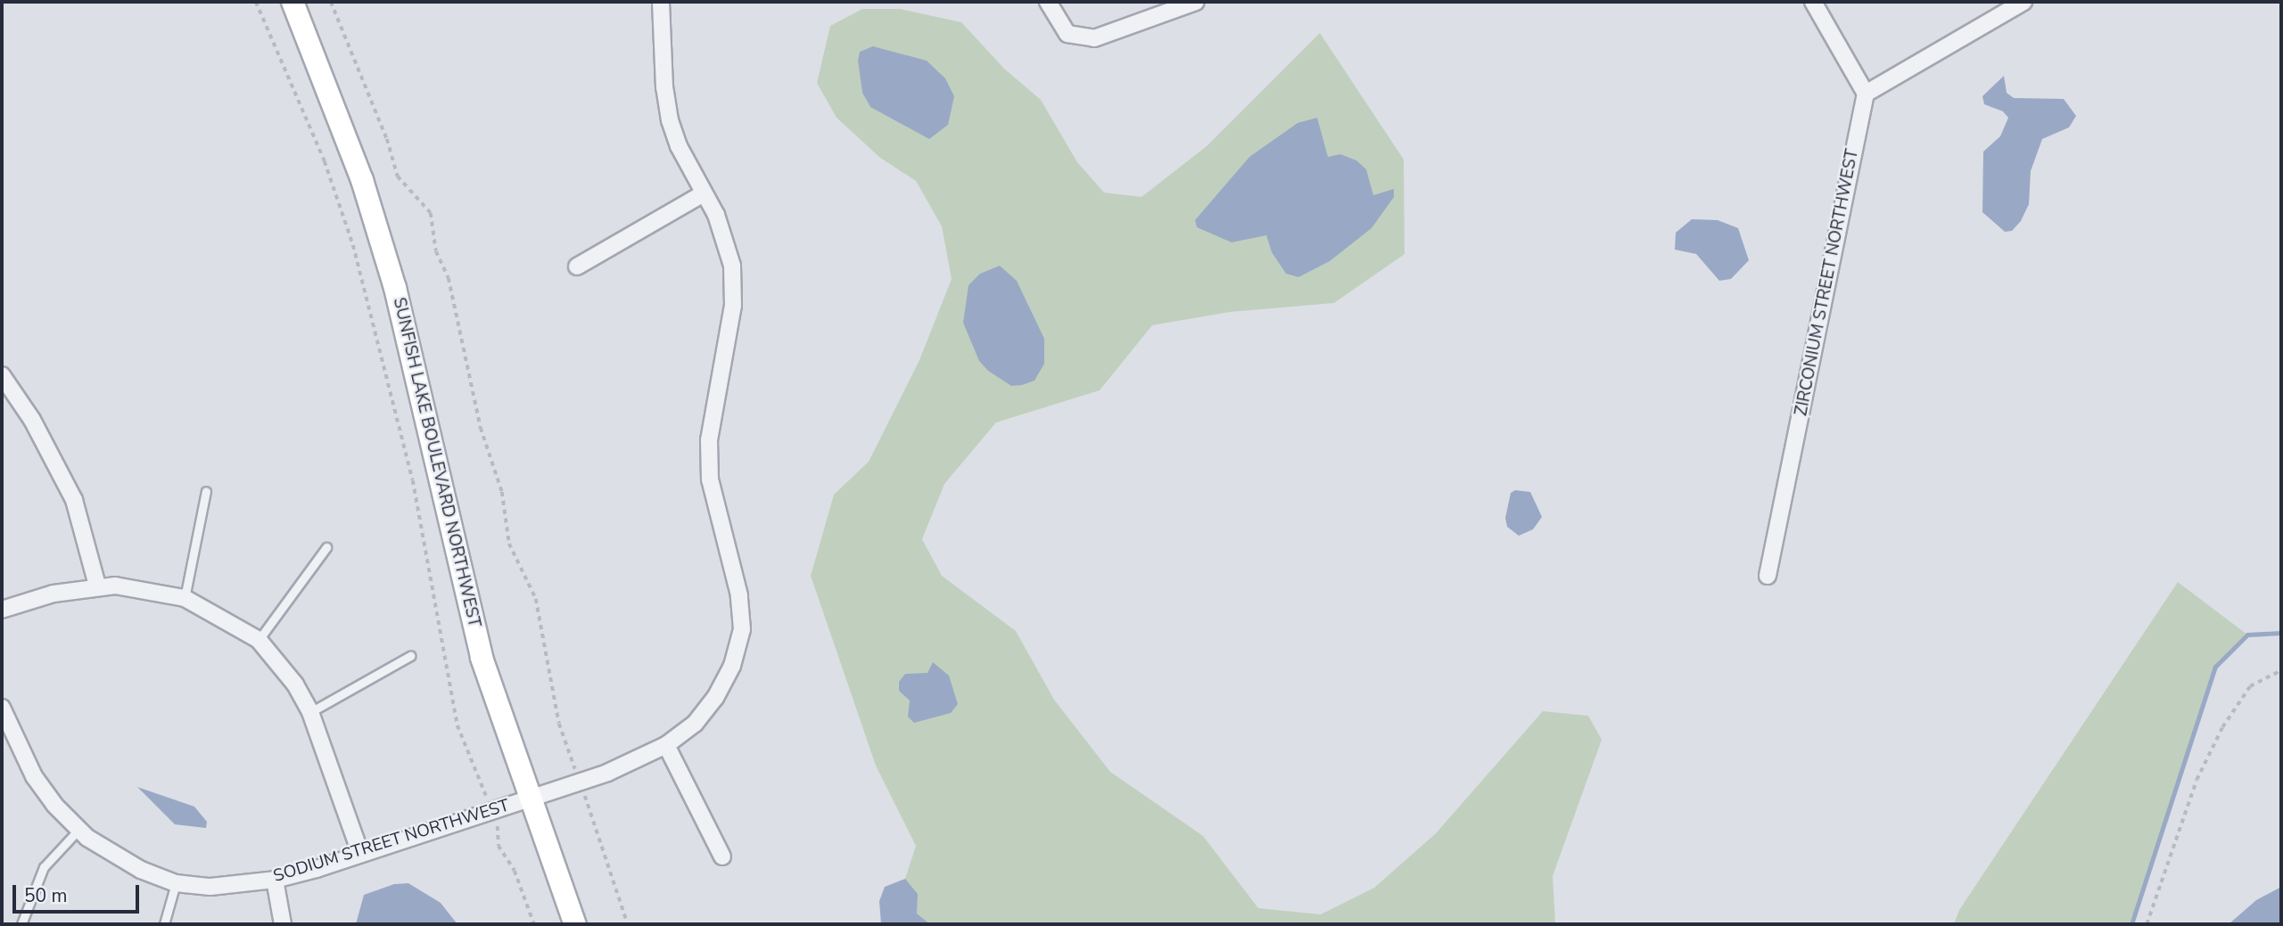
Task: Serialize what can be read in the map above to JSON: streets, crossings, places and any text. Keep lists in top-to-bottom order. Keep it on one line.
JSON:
{"streets":{"street":["ZIRCONIUM STREET NORTHWEST","SUNFISH LAKE BOULEVARD NORTHWEST","SODIUM STREET NORTHWEST"]},"crossings":[["SUNFISH LAKE BOULEVARD NORTHWEST","SODIUM STREET NORTHWEST"]],"scale_bar":"50 m"}
